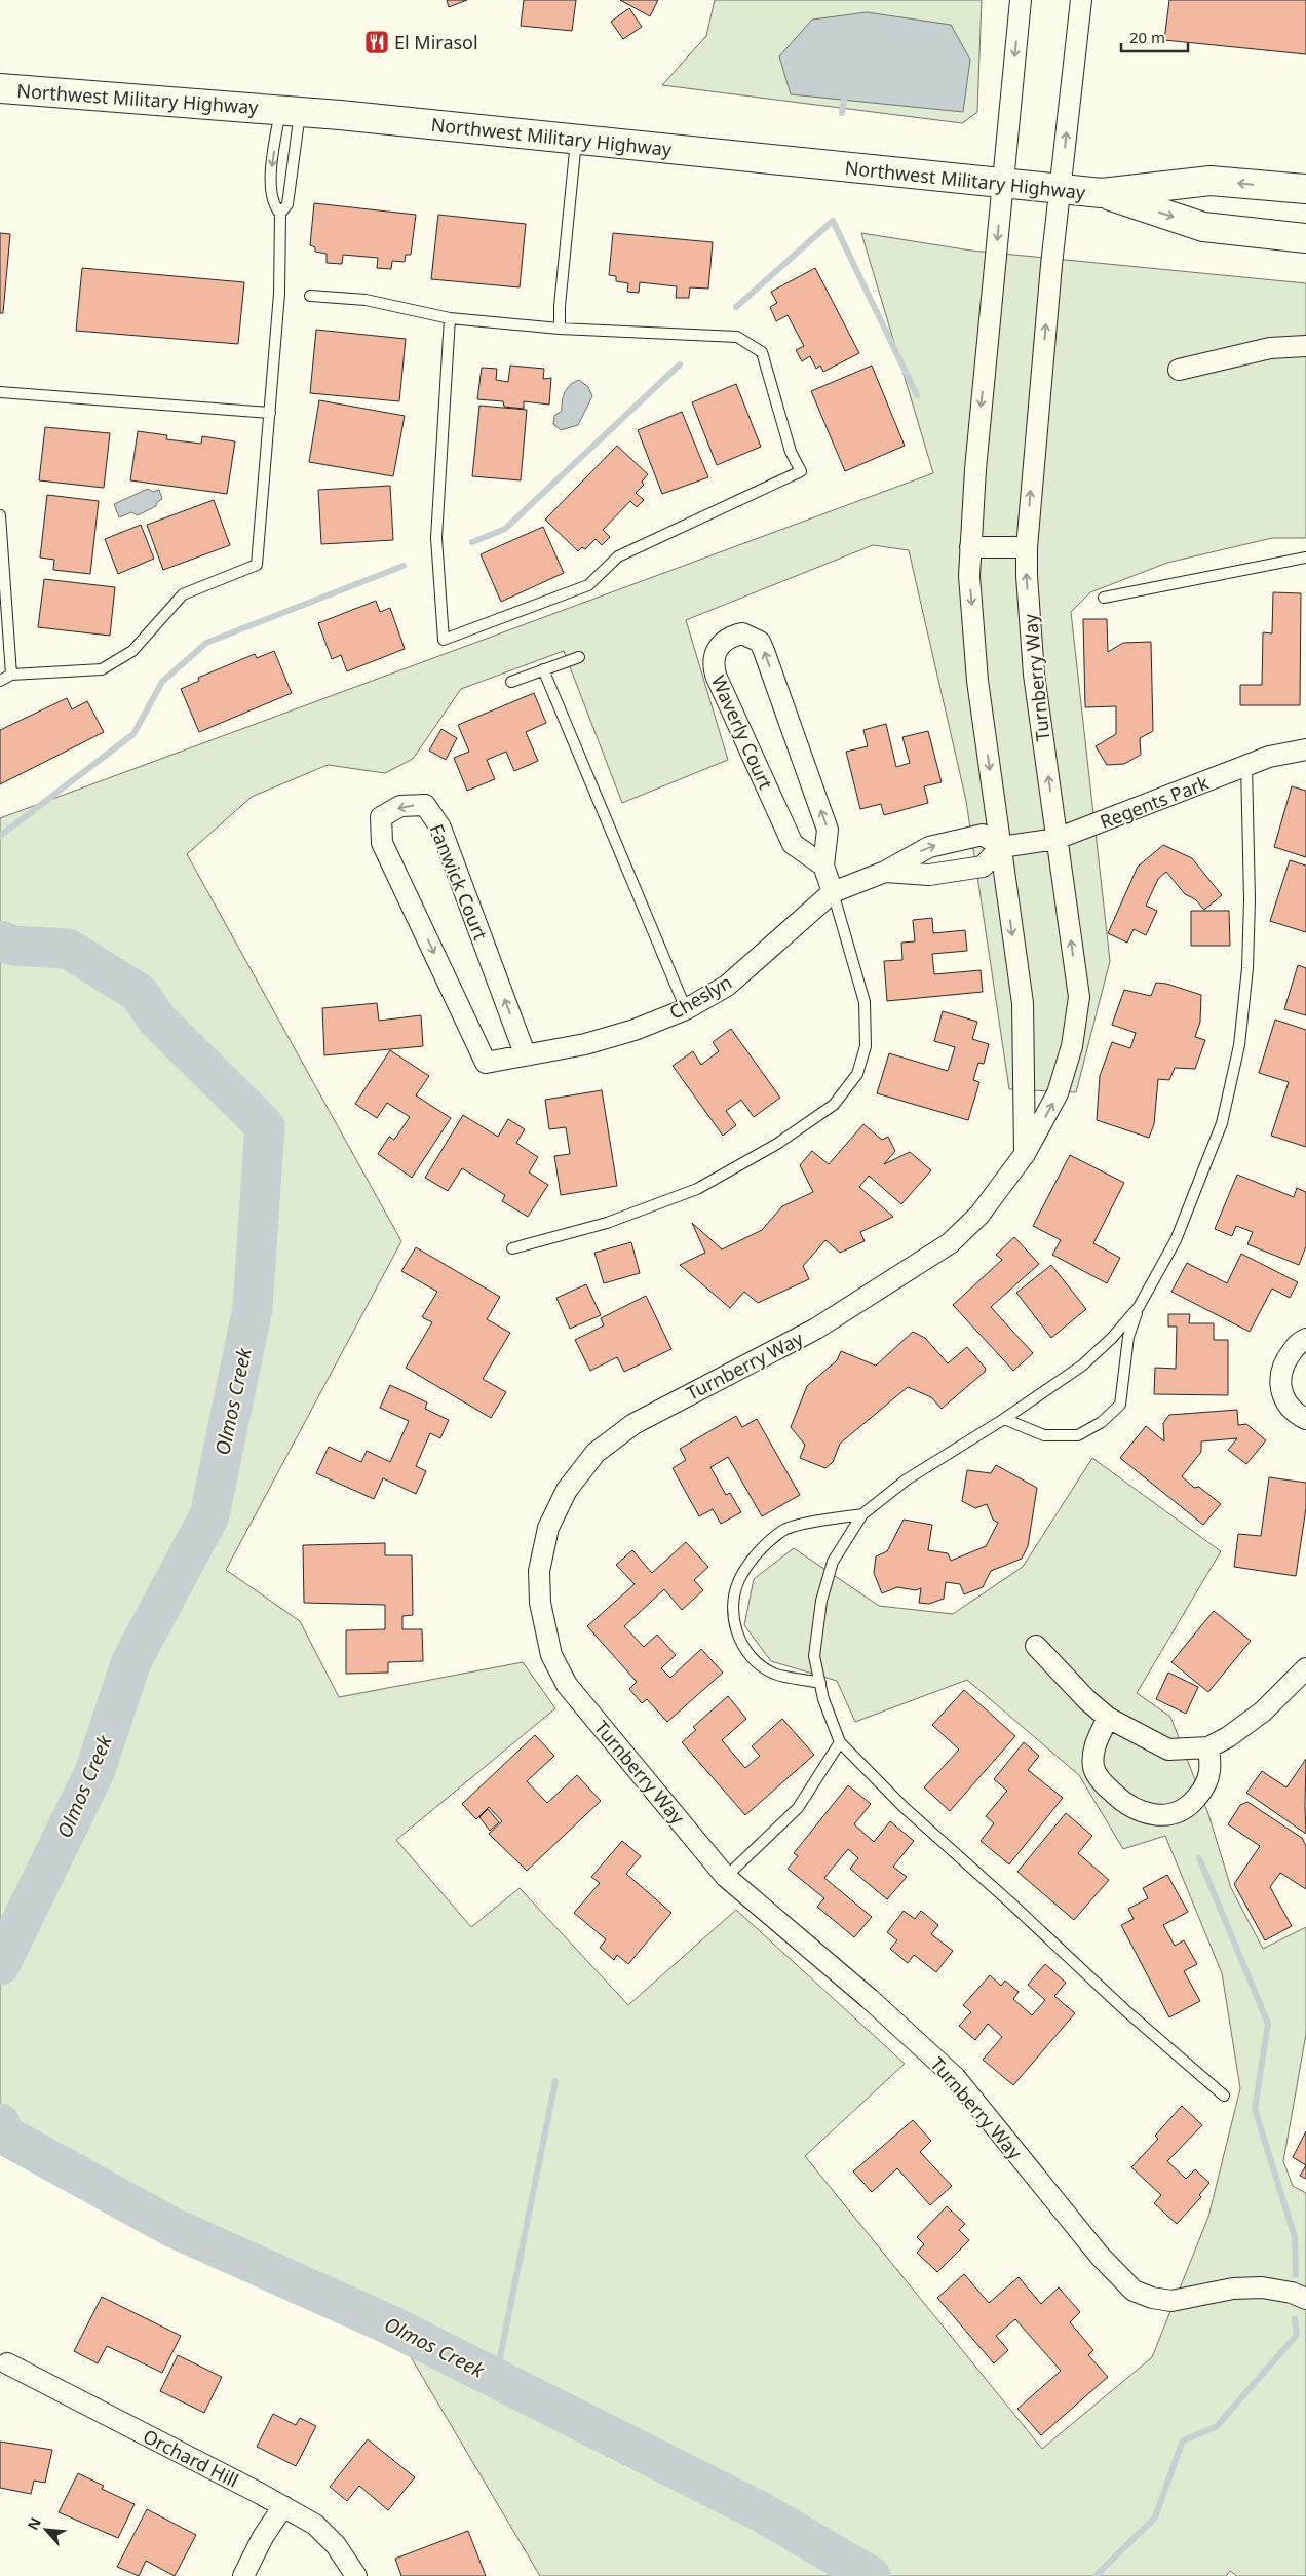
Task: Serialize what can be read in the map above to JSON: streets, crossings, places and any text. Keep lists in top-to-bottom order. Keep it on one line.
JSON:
{"streets":{"main road":["Northwest Military Highway"],"street":["Turnberry Way","Waverly Court","Regents Park","Fanwick Court","Cheslyn","Orchard Hill"]},"crossings":[["Northwest Military Highway","Turnberry Way"],["Turnberry Way","Regents Park"],["Waverly Court","Cheslyn"],["Regents Park","Cheslyn"],["Fanwick Court","Cheslyn"]],"water":["Olmos Creek"],"places":{"restaurant":["El Mirasol"]},"scale_bar":"20 m","north":"top left"}
